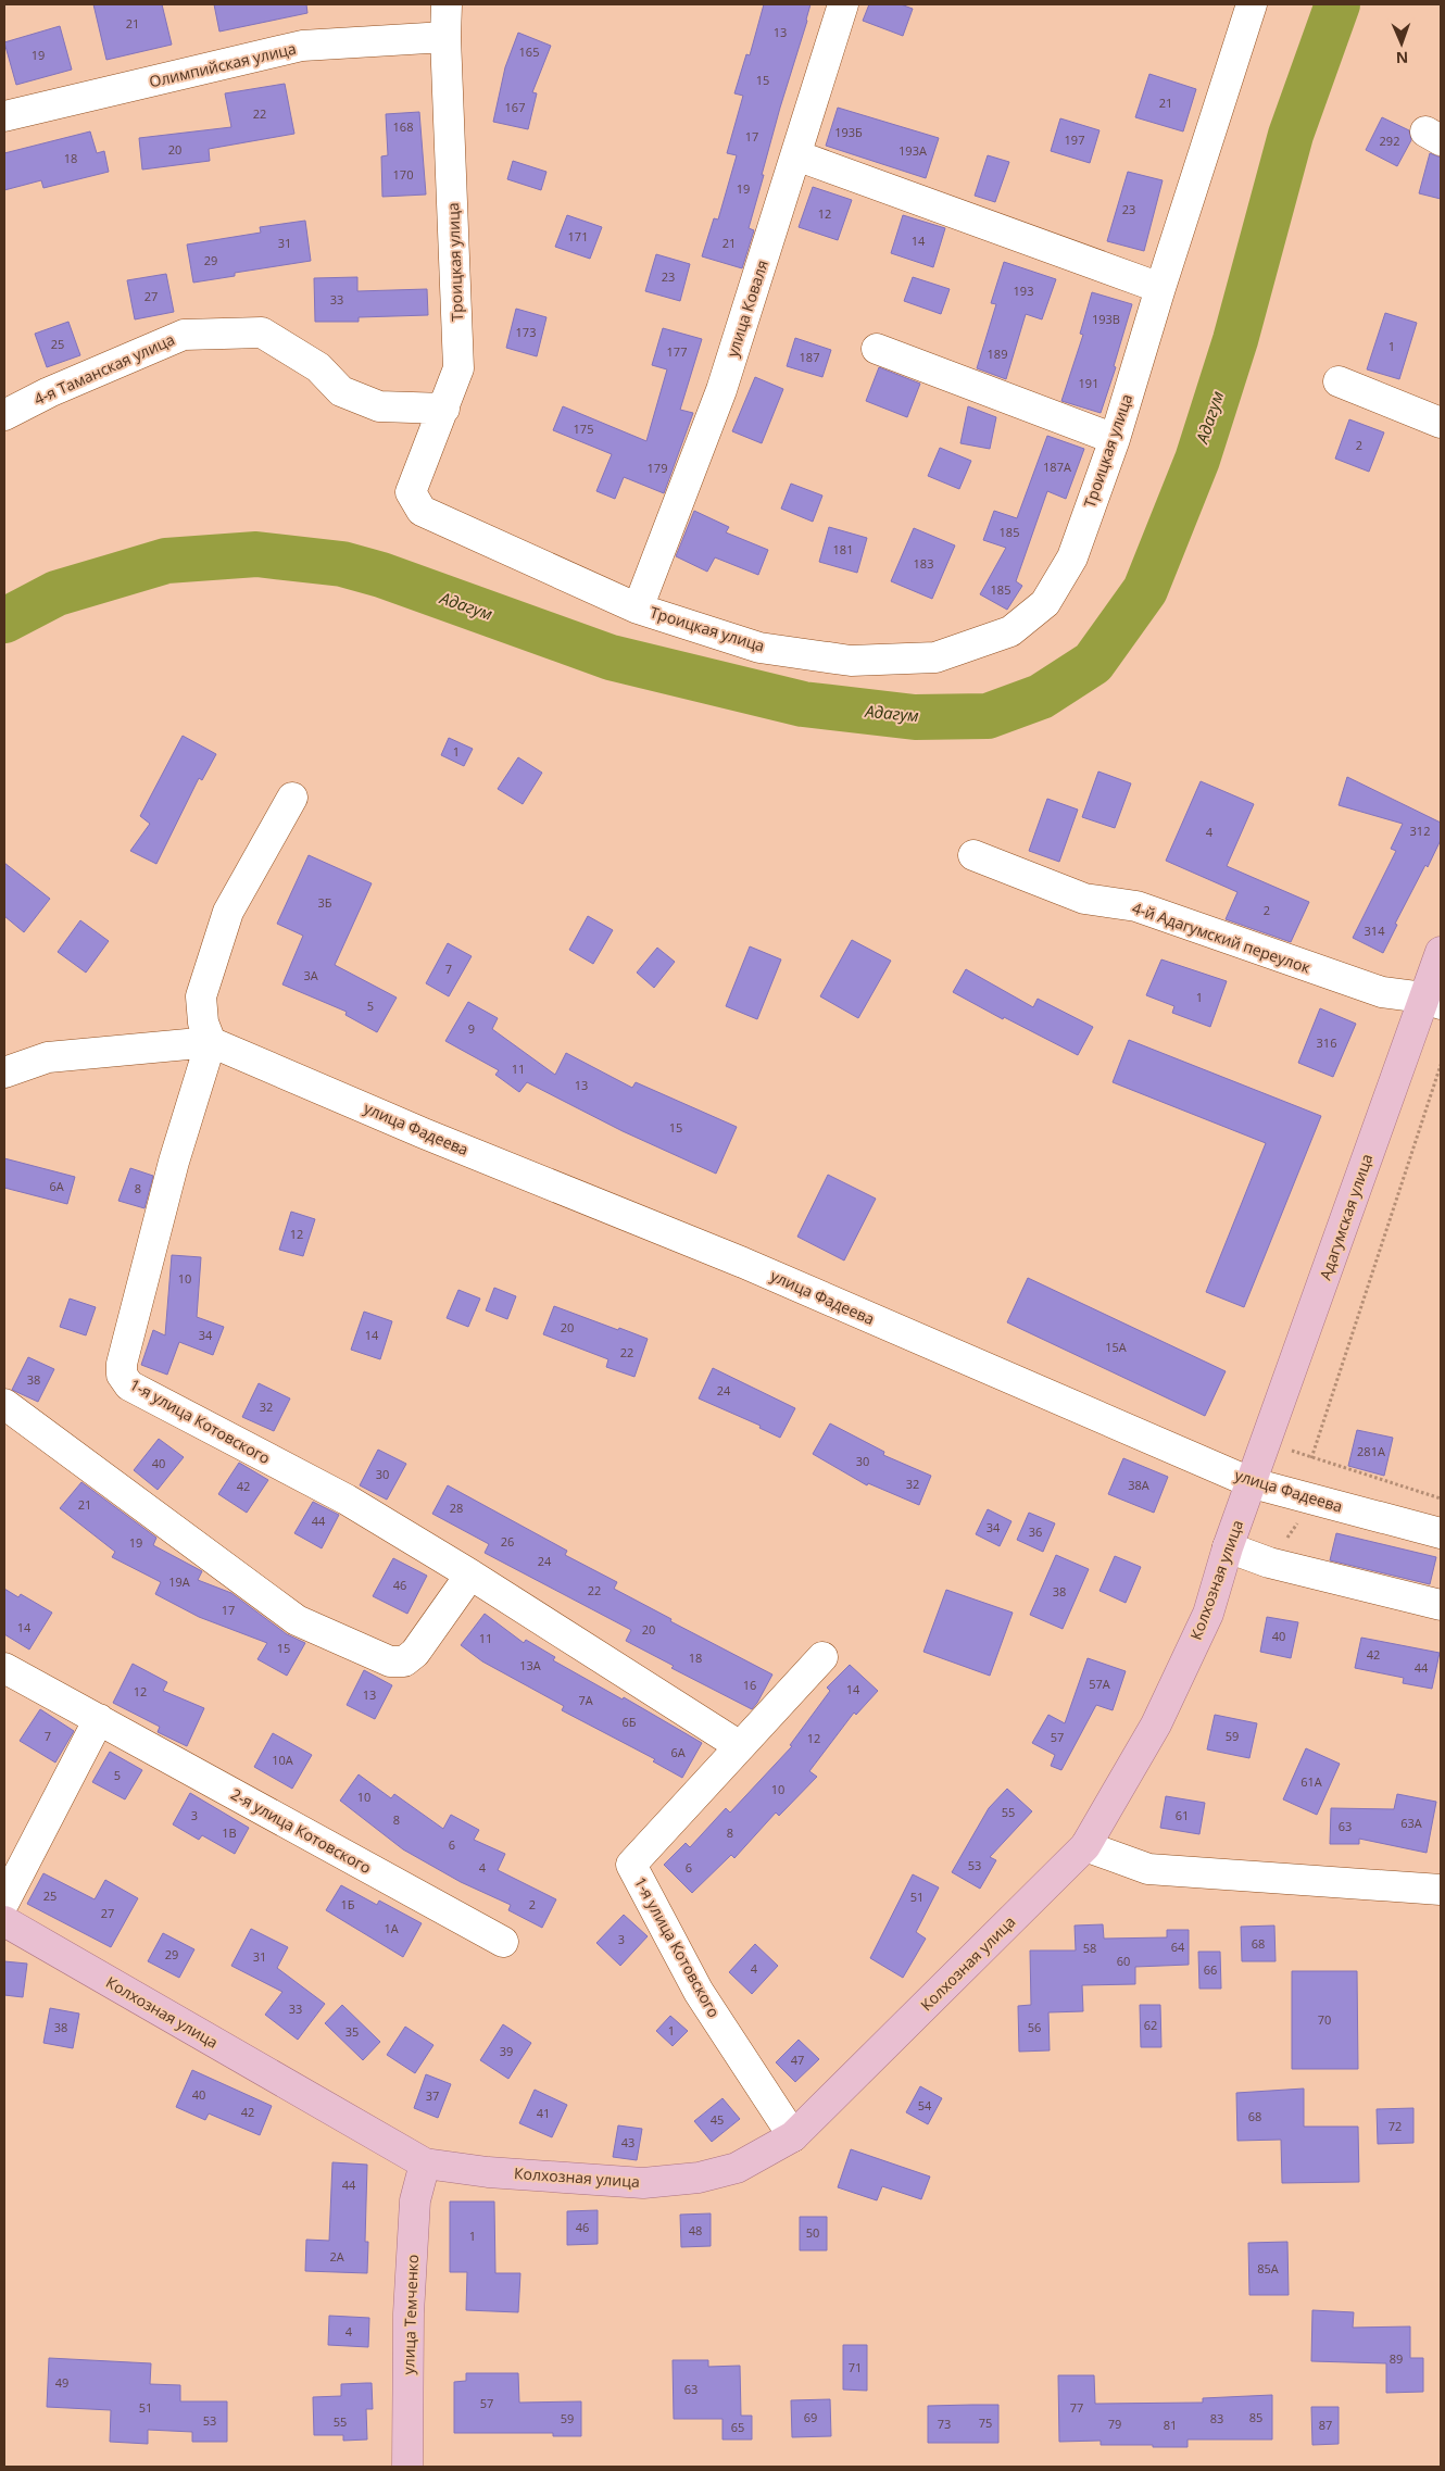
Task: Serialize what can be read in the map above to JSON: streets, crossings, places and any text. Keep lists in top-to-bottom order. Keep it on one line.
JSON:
{"streets":{"main road":["Адагумская улица","Колхозная улица","улица Темченко"],"street":["Олимпийская улица","Троицкая улица","улица Коваля","4-я Таманская улица","4-й Адагумский переулок","улица Фадеева","1-я улица Котовского","2-я улица Котовского"]},"crossings":[["Олимпийская улица","Троицкая улица"],["Троицкая улица","улица Коваля"],["Троицкая улица","4-я Таманская улица"],["4-й Адагумский переулок","Адагумская улица"],["улица Фадеева","Адагумская улица"],["улица Фадеева","1-я улица Котовского"],["улица Фадеева","Колхозная улица"],["Адагумская улица","Колхозная улица"],["1-я улица Котовского","Колхозная улица"],["Колхозная улица","улица Темченко"]],"water":["Адагум"],"house_numbers":["21","13","165","19","15","21","167","22","168","193Б","17","197","292","20","193А","18","170","19","23","12","171","14","31","21","29","23","193","27","33","193В","173","25","1","177","189","187","191","175","2","187А","179","185","181","183","185","1","312","4","3Б","2","314","7","3А","1","5","9","316","11","13","15","6А","8","12","10","20","34","14","15А","22","38","24","32","281А","30","40","30","32","38А","42","21","28","44","34","36","26","19","24","19А","46","22","38","17","14","20","40","11","15","42","18","13А","44","57А","16","14","12","13","7А","6Б","7","59","57","12","6А","10А","5","61А","10","10","55","3","61","8","63А","63","1В","8","6","53","4","6","25","51","1Б","2","27","1А","3","68","64","58","29","31","60","4","66","33","70","62","38","56","1","35","39","47","40","37","54","42","41","68","45","72","43","44","46","48","50","1","2А","85А","4","89","71","49","63","57","51","77","69","85","59","83","53","55","75","73","79","81","87","65"],"north":"bottom"}
